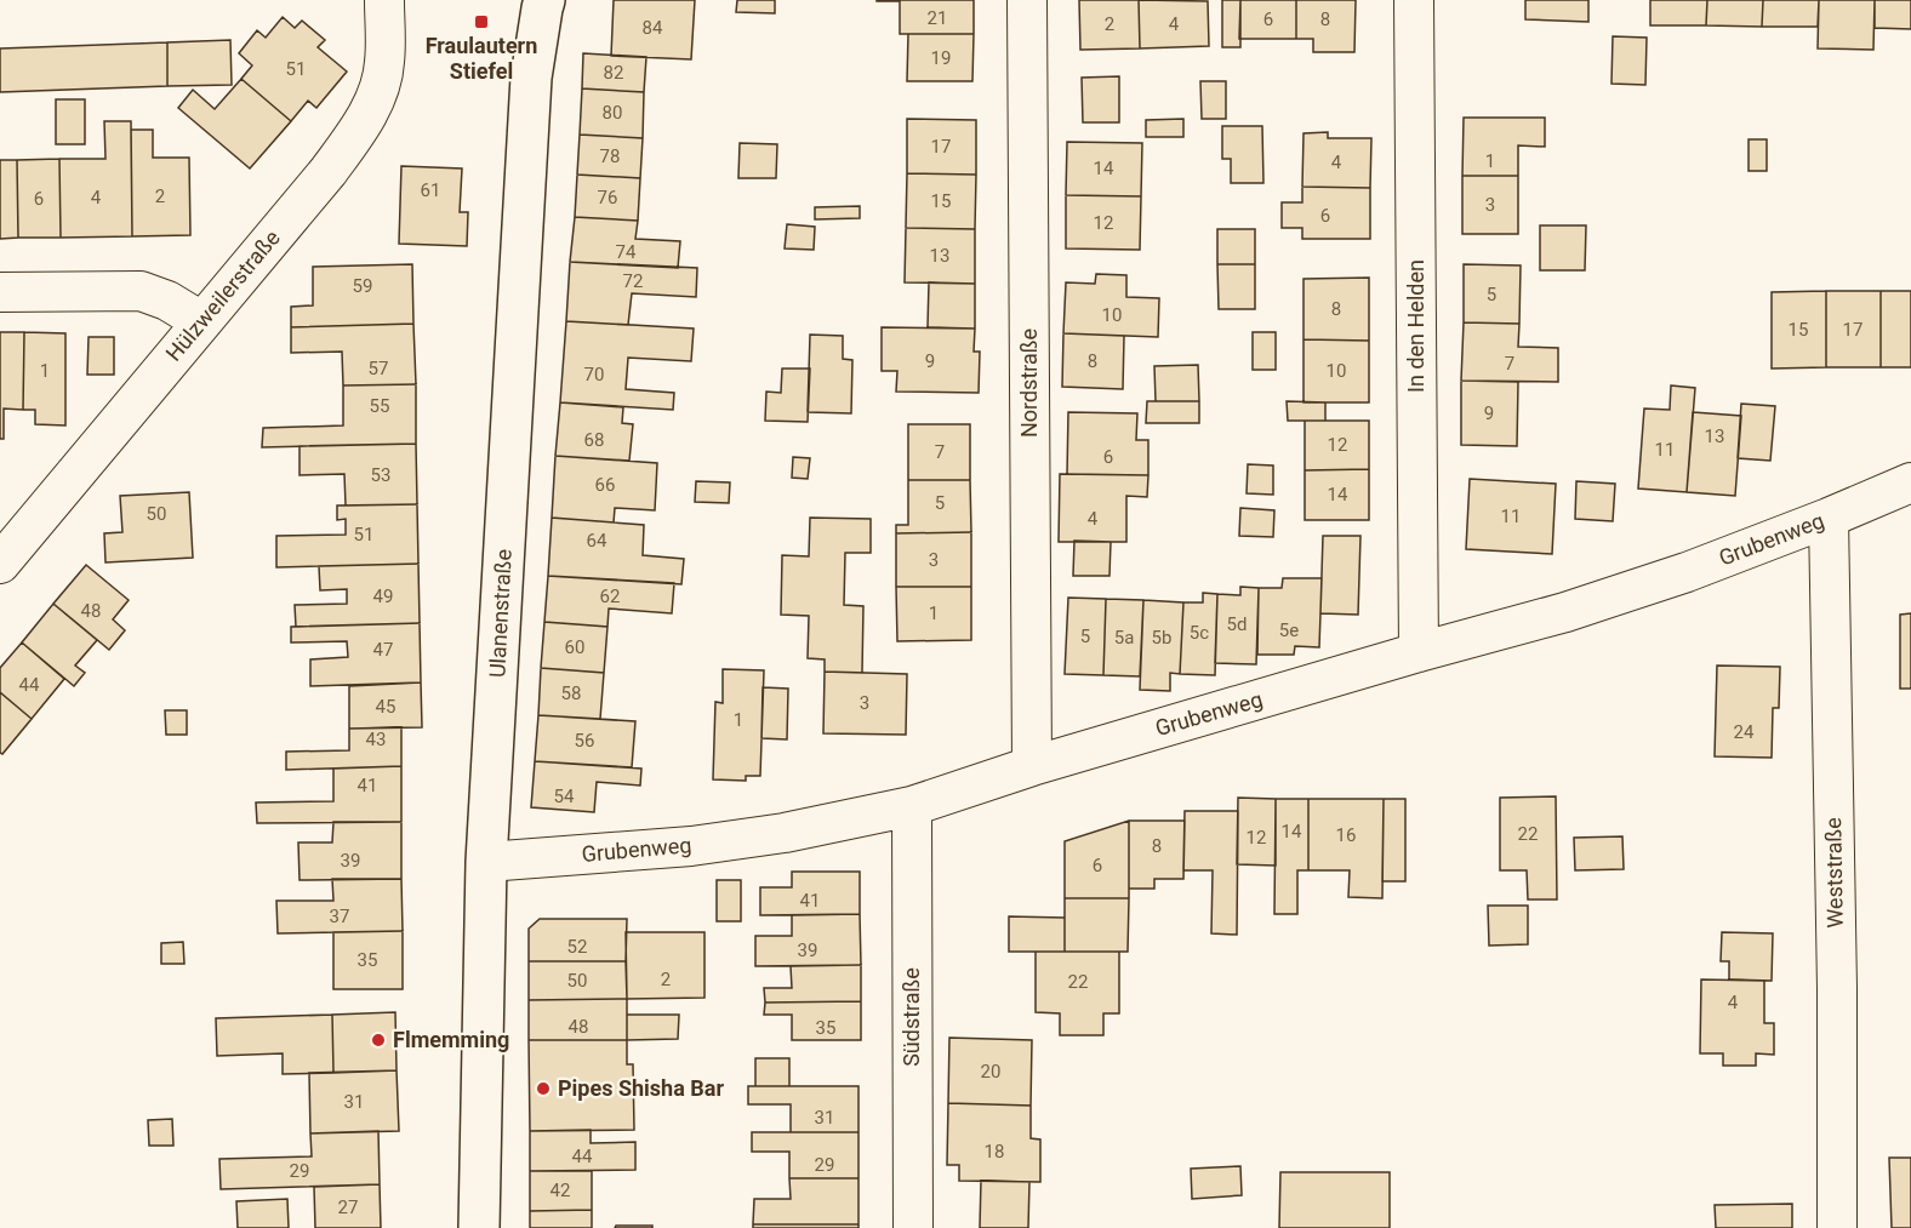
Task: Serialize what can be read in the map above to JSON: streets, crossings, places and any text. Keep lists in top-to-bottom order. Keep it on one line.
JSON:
{"streets":{"street":["Hülzweilerstraße","In den Helden","Nordstraße","Grubenweg","Ulanenstraße","Weststraße","Südstraße"]},"crossings":[["In den Helden","Grubenweg"],["Nordstraße","Grubenweg"],["Grubenweg","Ulanenstraße"],["Grubenweg","Weststraße"],["Grubenweg","Südstraße"]],"places":{"transit":["Fraulautern Stiefel"],"other":["Flmemming","Pipes Shisha Bar"]},"house_numbers":["21","6","8","2","4","84","19","51","82","80","17","78","1","4","14","61","2","4","76","6","15","3","6","12","74","13","72","59","5","8","10","15","17","9","8","7","57","1","10","70","55","9","13","68","12","11","7","6","53","66","14","5","50","11","4","51","64","3","49","62","48","1","5d","5e","5c","5","5a","5b","60","47","44","58","3","45","1","24","43","56","41","54","14","22","16","12","8","39","6","41","37","52","39","35","2","50","22","4","48","35","20","31","31","18","44","29","29","42","27"]}
